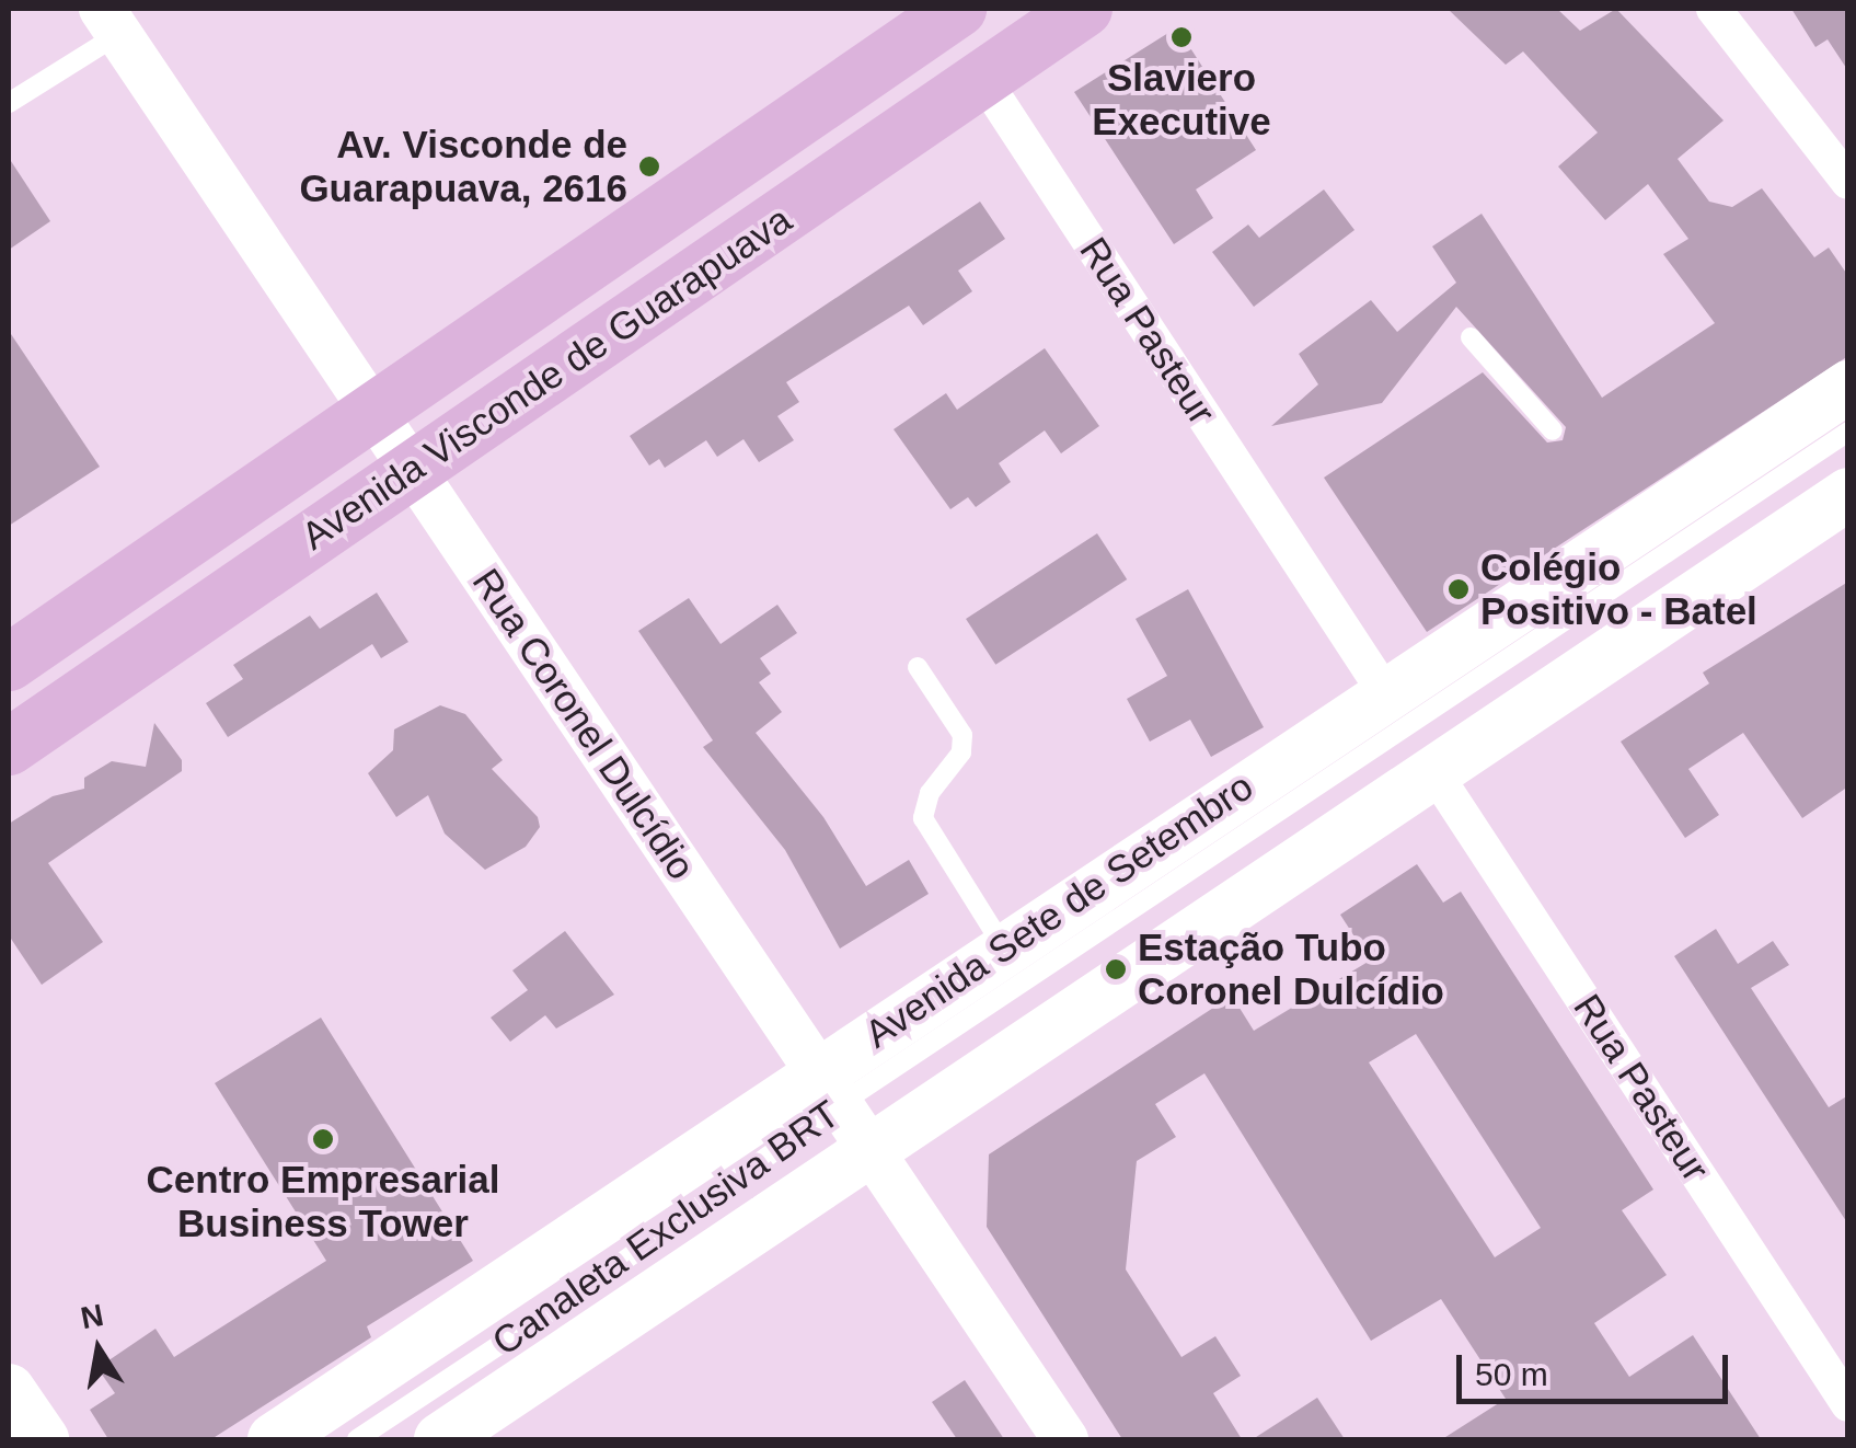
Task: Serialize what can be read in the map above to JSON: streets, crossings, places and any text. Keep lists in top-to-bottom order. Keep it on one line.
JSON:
{"streets":{"main road":["Avenida Visconde de Guarapuava","Avenida Sete de Setembro"],"street":["Rua Pasteur","Rua Coronel Dulcídio"],"lane":["Canaleta Exclusiva BRT"]},"crossings":[["Rua Pasteur","Avenida Visconde de Guarapuava"],["Rua Pasteur","Avenida Sete de Setembro"],["Avenida Visconde de Guarapuava","Rua Coronel Dulcídio"],["Rua Coronel Dulcídio","Avenida Sete de Setembro"],["Rua Coronel Dulcídio","Canaleta Exclusiva BRT"],["Avenida Sete de Setembro","Canaleta Exclusiva BRT"]],"places":["Slaviero Executive","Av. Visconde de Guarapuava, 2616","Colégio Positivo - Batel","Estação Tubo Coronel Dulcídio","Centro Empresarial Business Tower"],"scale_bar":"50 m","north":"top"}
